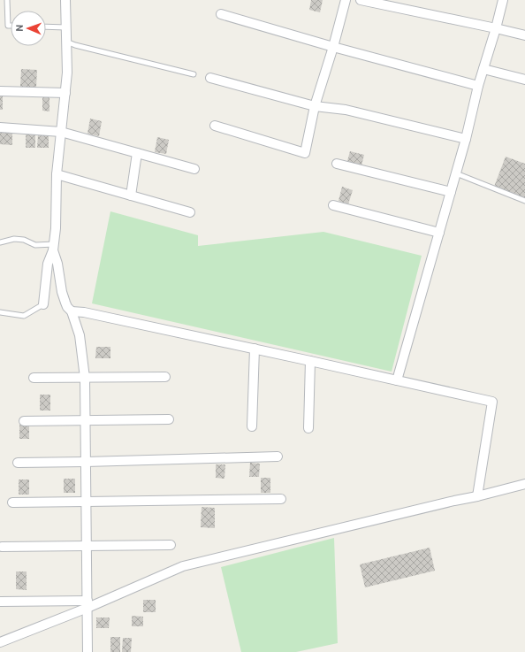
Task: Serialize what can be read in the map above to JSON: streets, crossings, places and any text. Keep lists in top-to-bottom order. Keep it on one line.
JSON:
{"north":"left"}
